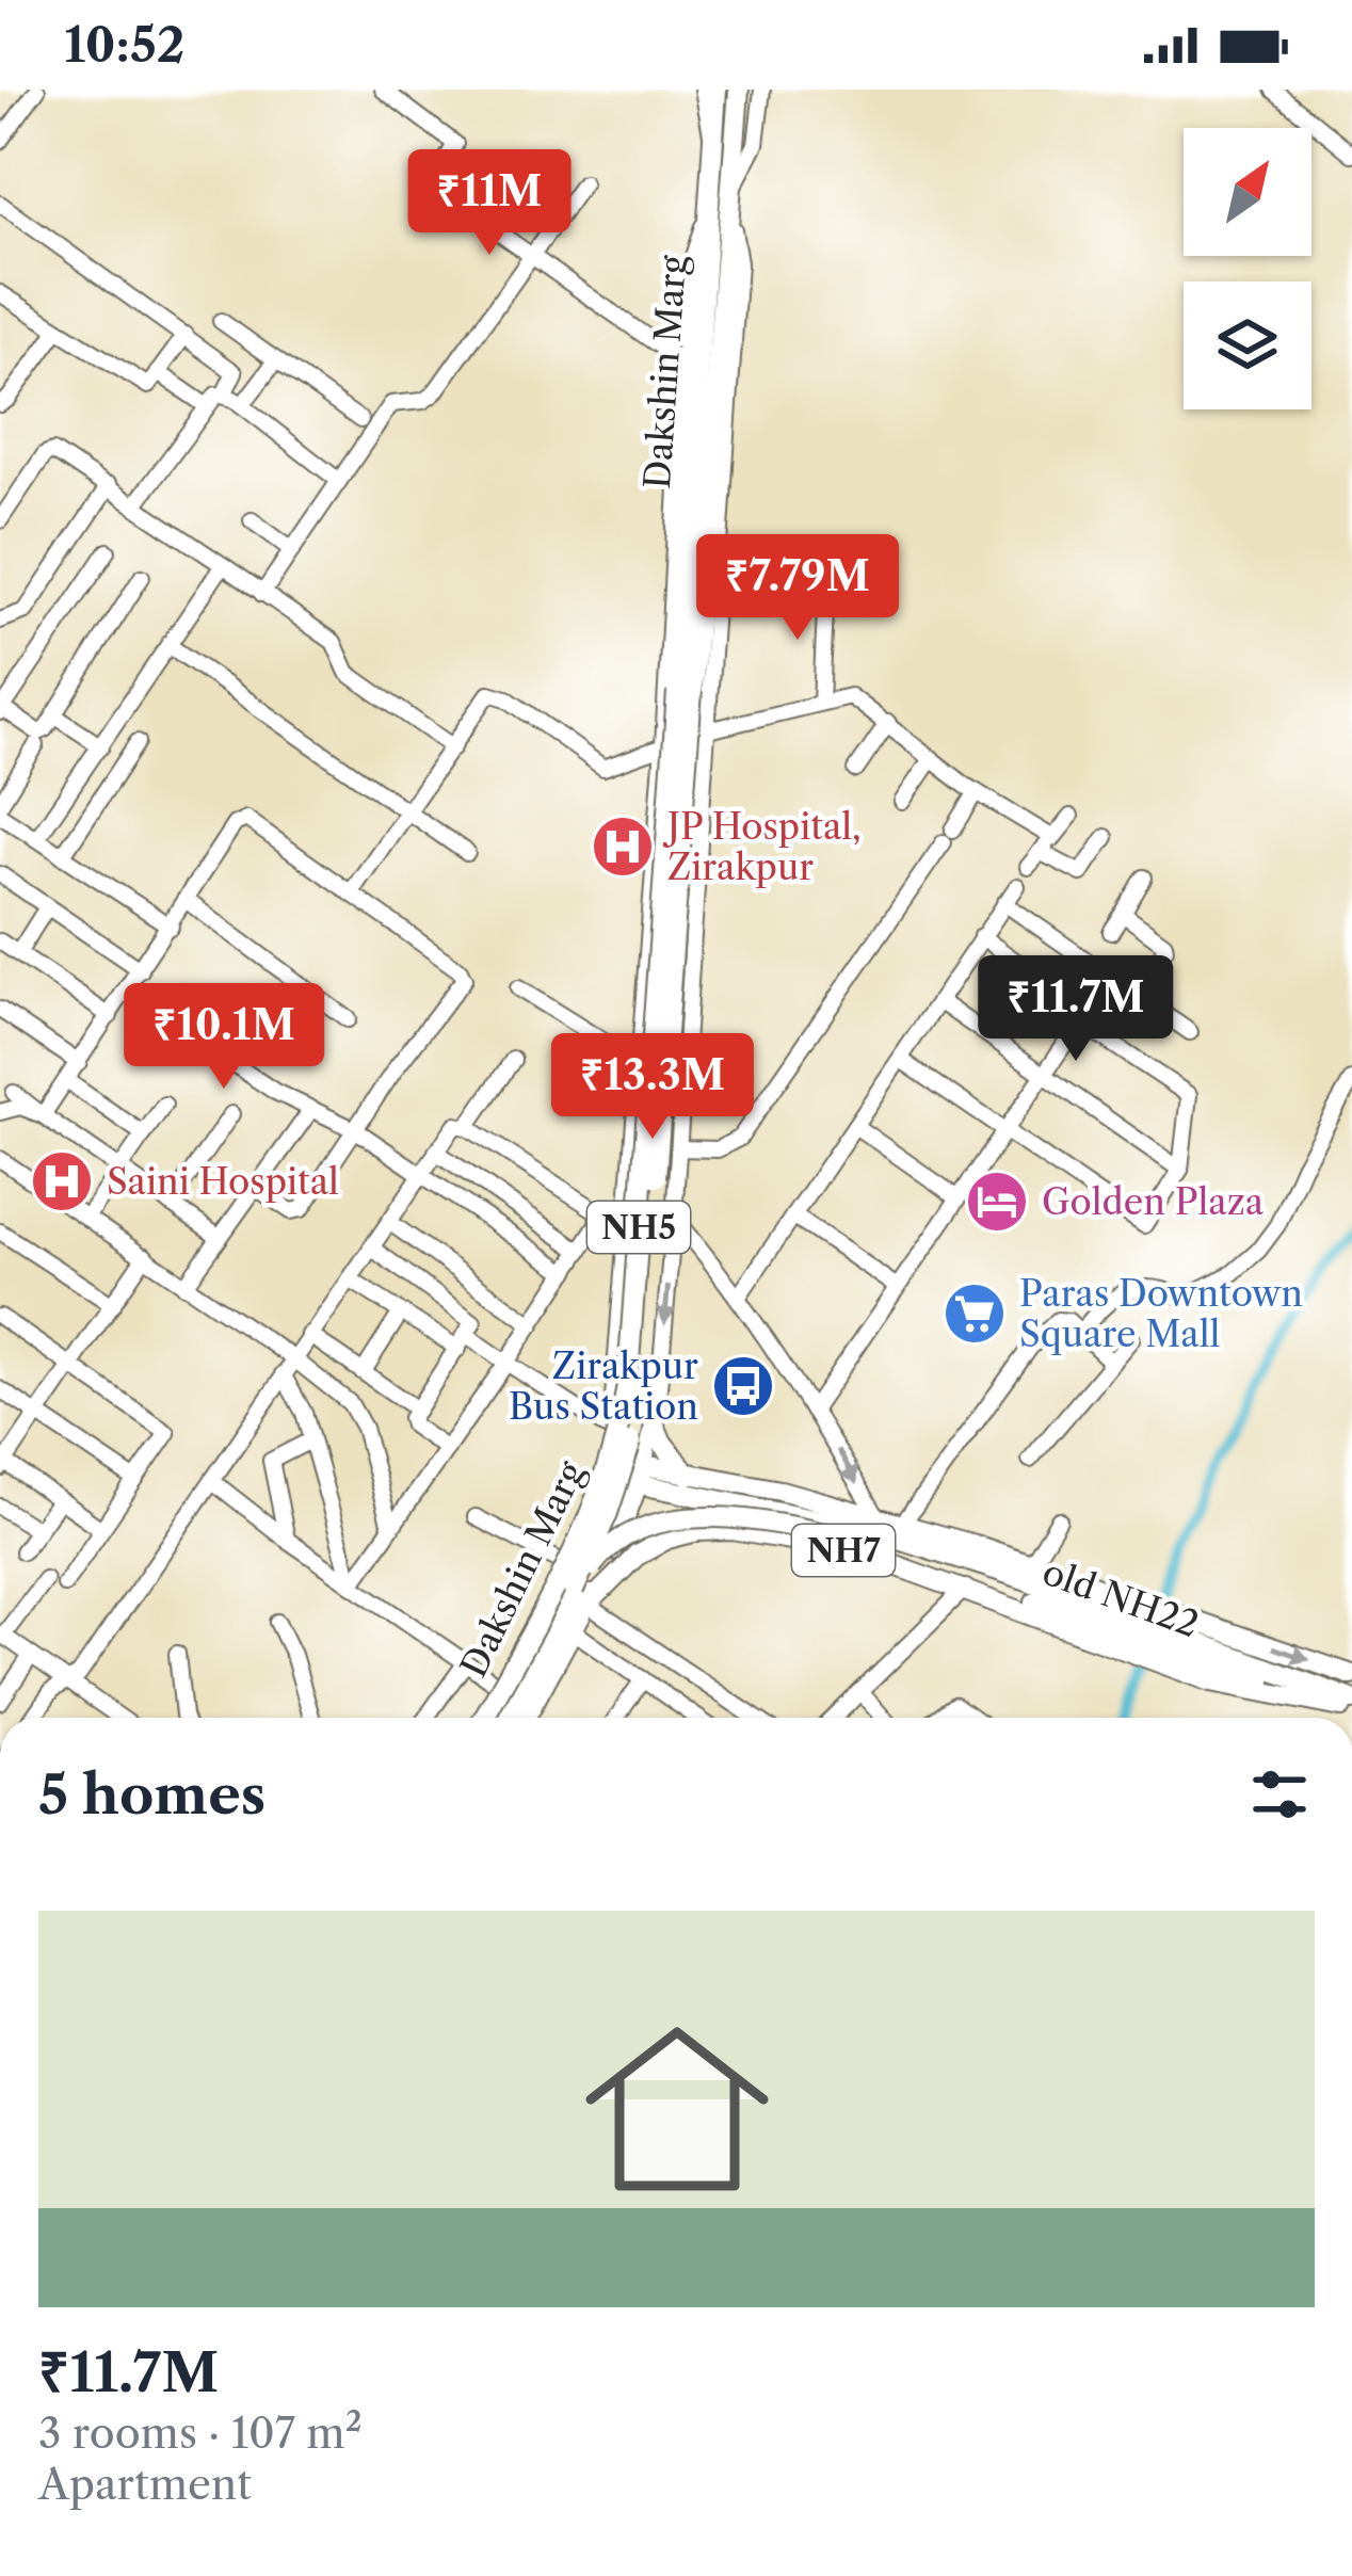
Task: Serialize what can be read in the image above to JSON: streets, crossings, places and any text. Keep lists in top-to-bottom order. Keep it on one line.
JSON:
{"streets":{"highway":["Dakshin Marg","NH5","NH7","old NH22"]},"crossings":[["Dakshin Marg","NH5"],["Dakshin Marg","NH7"],["Dakshin Marg","old NH22"],["NH5","NH7"],["NH5","old NH22"],["NH7","old NH22"]],"places":{"hospital":["JP Hospital, Zirakpur","Saini Hospital"],"hotel":["Golden Plaza"],"supermarket":["Paras Downtown Square Mall"],"bus stop":["Zirakpur Bus Station"]},"north":"top right","page":{"status":"10:52","price":["₹11M","₹7.79M","₹11.7M","₹10.1M","₹13.3M"],"heading":"5 homes","list":[{"name":"₹11.7M","note":"3 rooms · 107 m² · Apartment"}]}}
